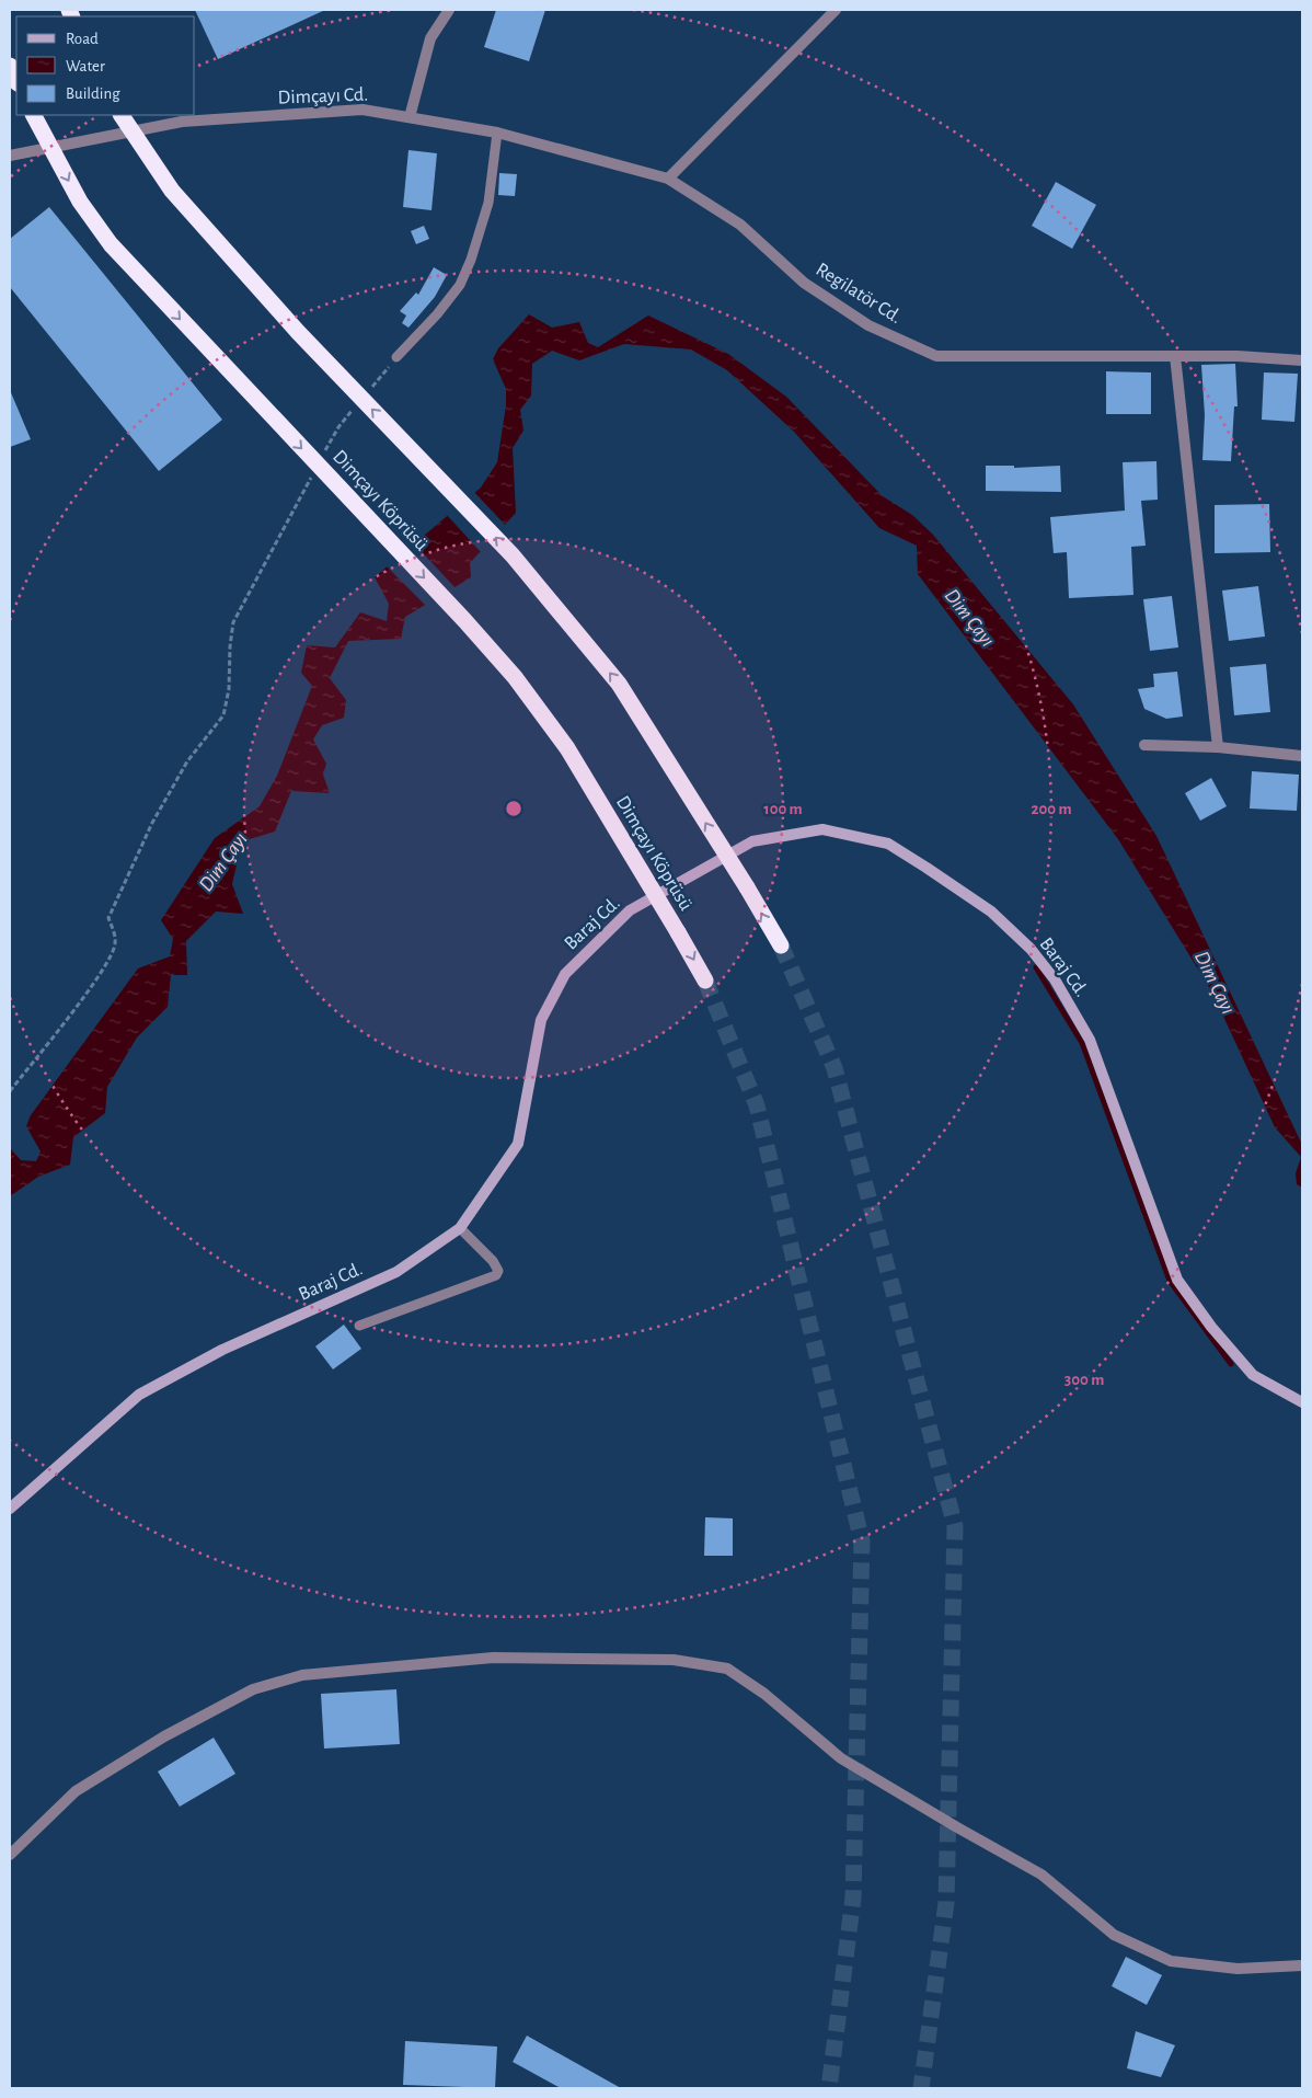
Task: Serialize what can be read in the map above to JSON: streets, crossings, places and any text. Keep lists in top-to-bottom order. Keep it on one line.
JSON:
{"streets":{"highway":["Dimçayı Köprüsü"],"street":["Dimçayı Cd.","Regilatör Cd.","Baraj Cd."]},"crossings":[["Dimçayı Cd.","Regilatör Cd."]],"water":["Dim Çayı"],"legend":["Road","Water","Building"],"rings":["100 m","200 m","300 m"]}
